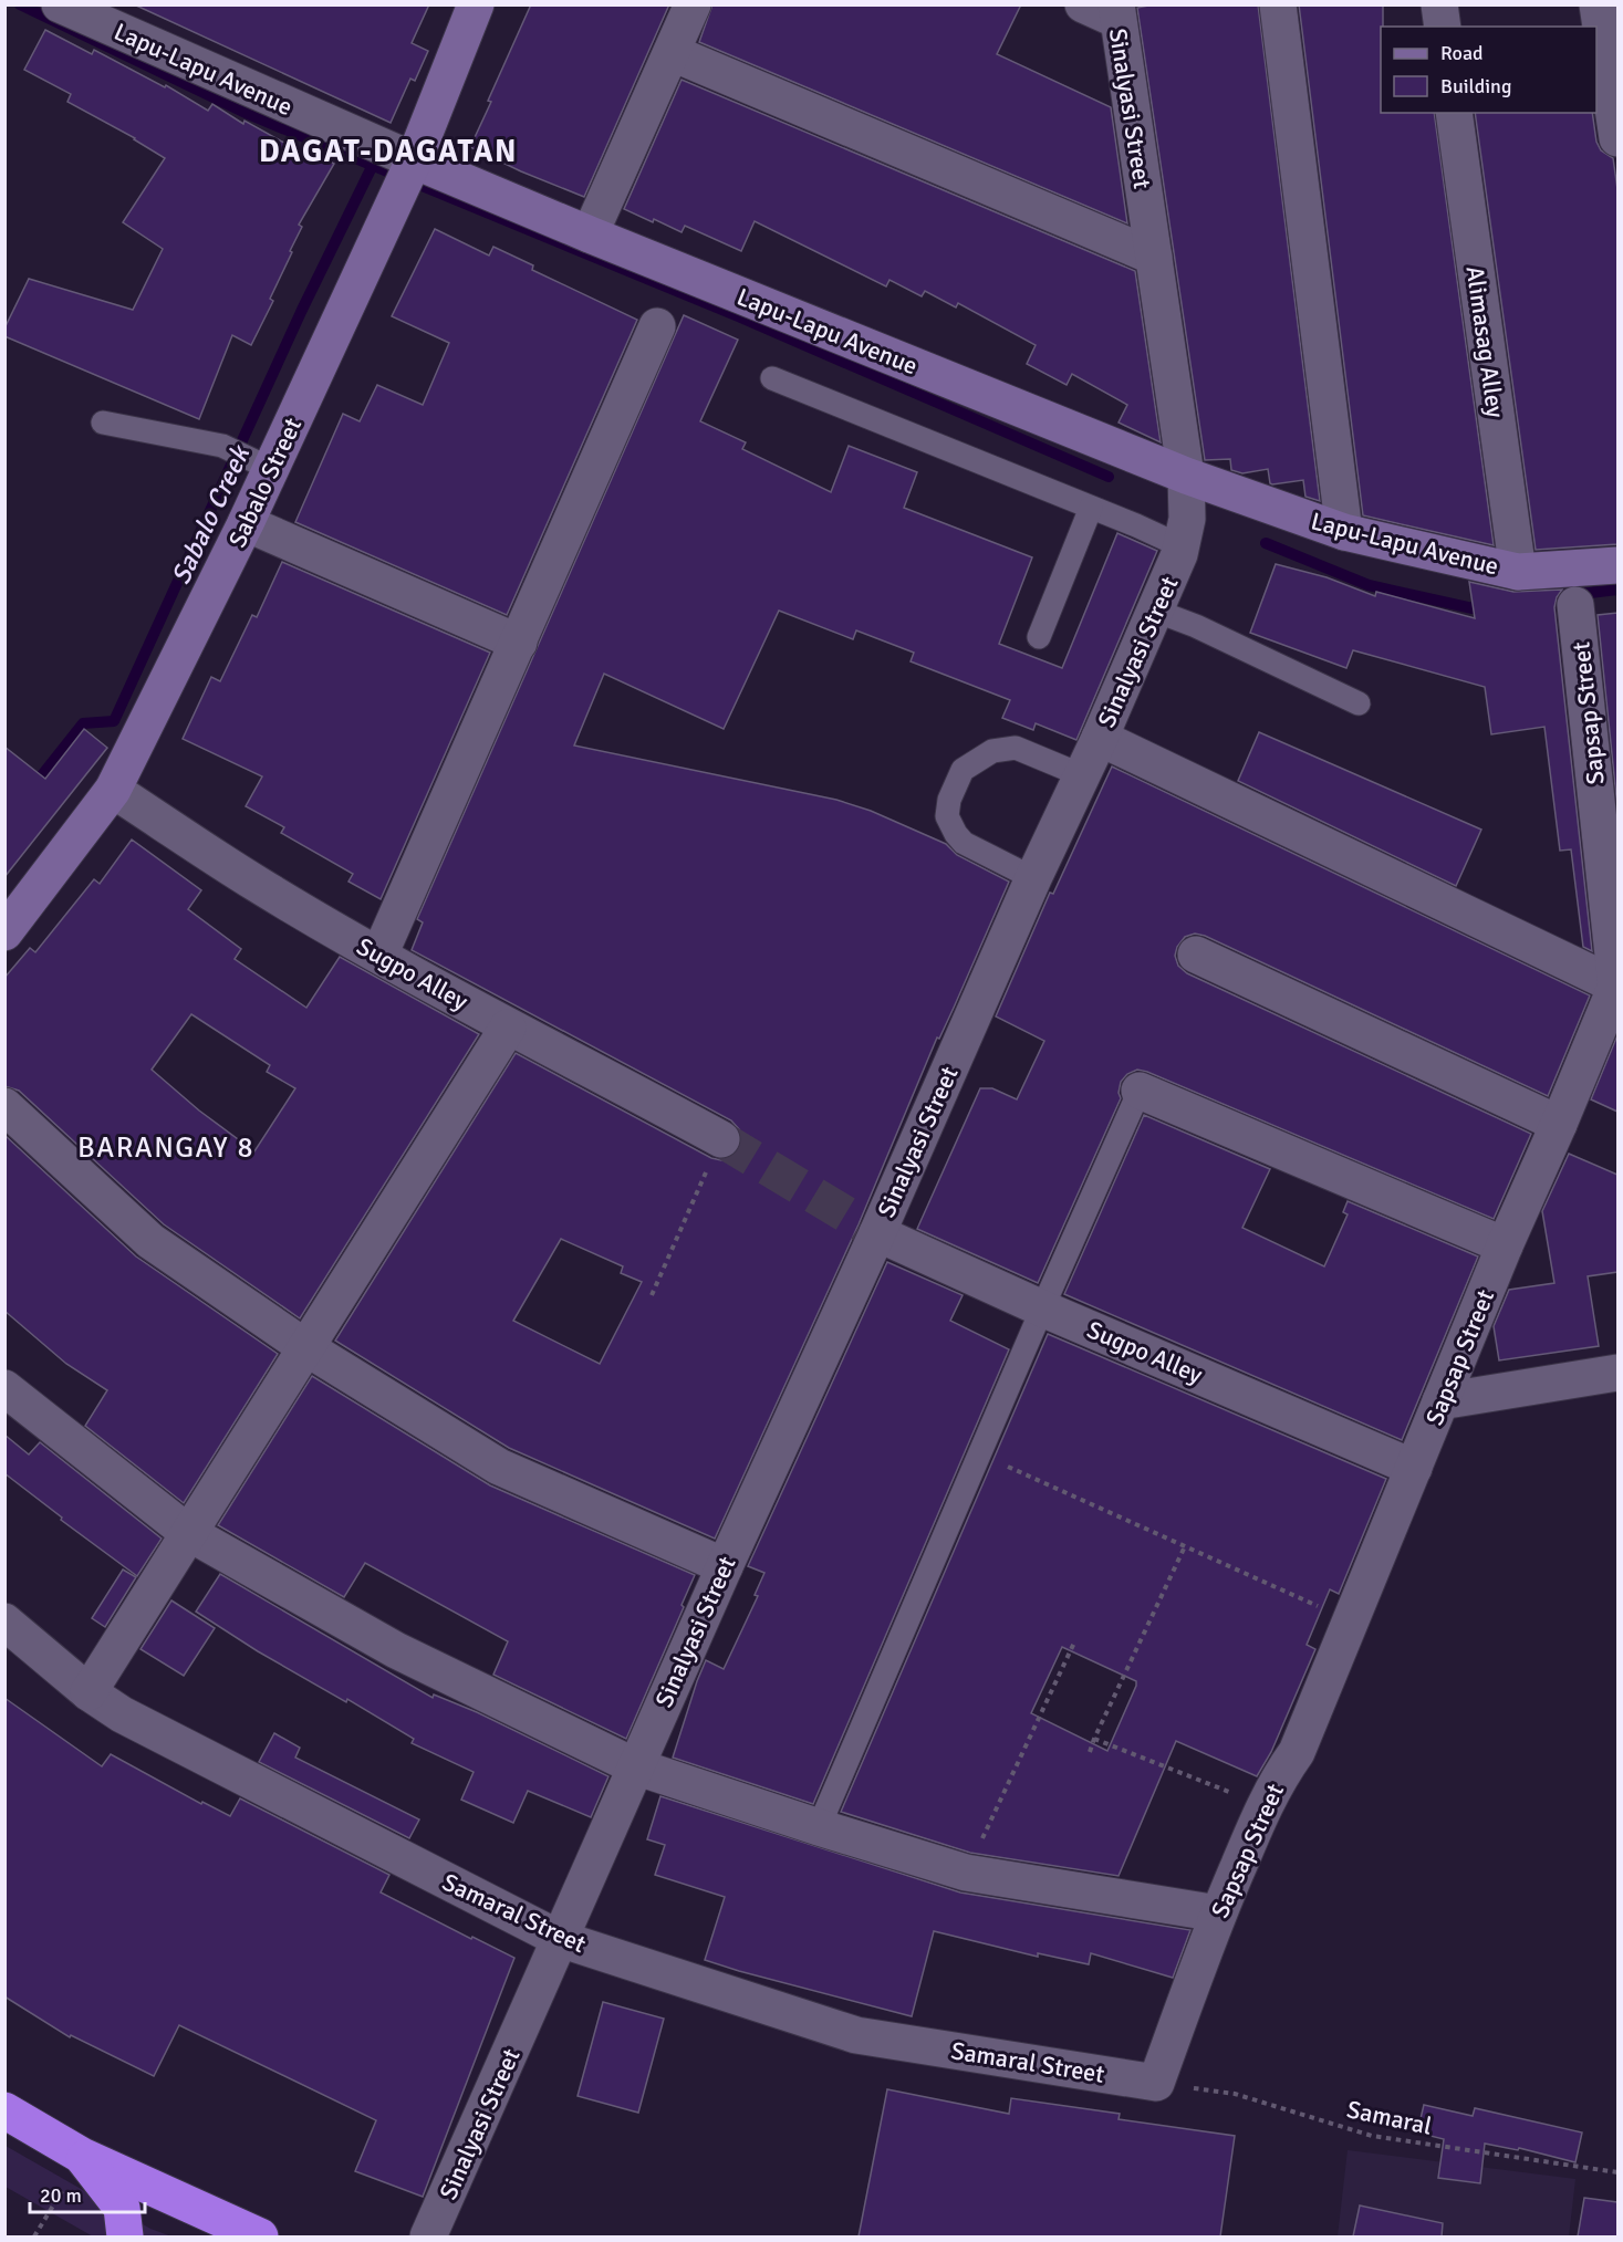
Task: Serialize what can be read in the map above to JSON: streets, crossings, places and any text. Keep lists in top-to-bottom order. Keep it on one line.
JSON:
{"streets":{"street":["Lapu-Lapu Avenue","Sinalyasi Street","Alimasag Alley","Sabalo Street","Sapsap Street","Sugpo Alley","Samaral Street"],"path":["Samaral"]},"crossings":[["Lapu-Lapu Avenue","Sinalyasi Street"],["Lapu-Lapu Avenue","Alimasag Alley"],["Lapu-Lapu Avenue","Sabalo Street"],["Sinalyasi Street","Sugpo Alley"],["Sinalyasi Street","Samaral Street"],["Sabalo Street","Sugpo Alley"],["Sapsap Street","Sugpo Alley"],["Sapsap Street","Samaral Street"],["Sapsap Street","Samaral"],["Samaral Street","Samaral"]],"districts":["DAGAT-DAGATAN","BARANGAY 8"],"water":["Sabalo Creek"],"legend":["Road","Building"],"scale_bar":"20 m"}
